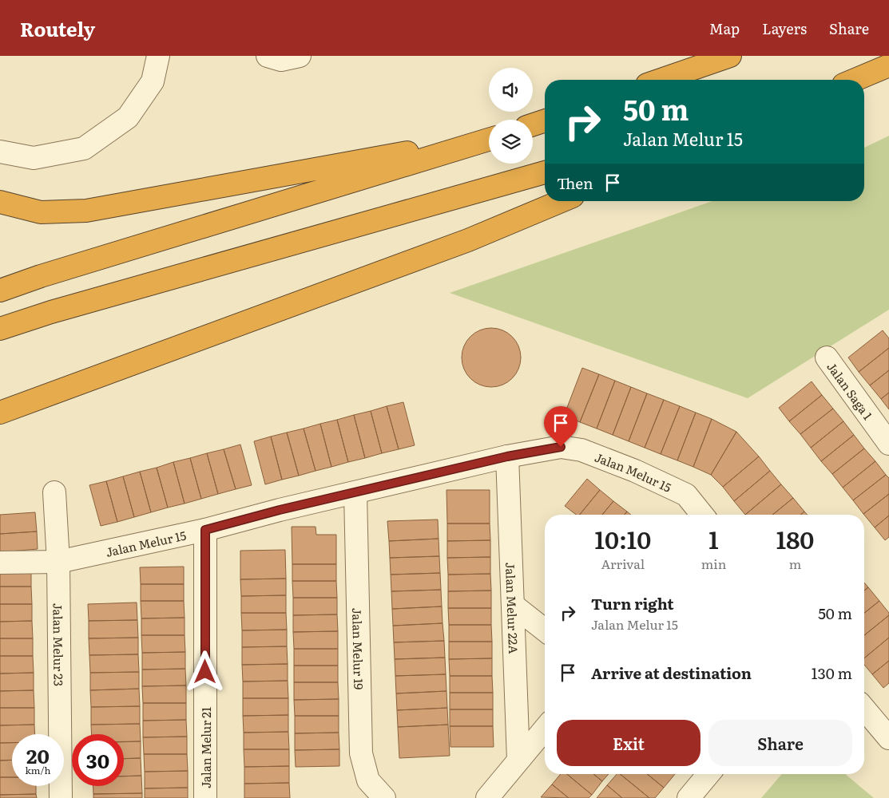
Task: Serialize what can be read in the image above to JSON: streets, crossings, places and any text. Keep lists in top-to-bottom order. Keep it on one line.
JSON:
{"streets":{"street":["Jalan Saga 1","Jalan Melur 15","Jalan Melur 22A","Jalan Melur 23","Jalan Melur 19","Jalan Melur 21"]},"crossings":[["Jalan Melur 15","Jalan Melur 22A"],["Jalan Melur 15","Jalan Melur 23"],["Jalan Melur 15","Jalan Melur 19"],["Jalan Melur 15","Jalan Melur 21"]],"page":{"header":"Routely","nav":["Map","Layers","Share"],"turn":["50 m","Jalan Melur 15"],"then":"Then","eta":["10:10","Arrival","1","min","180","m"],"list":[{"name":"Turn right","note":"Jalan Melur 15","value":"50 m"},{"name":"Arrive at destination","value":"130 m"}],"buttons":["Exit","Share"],"speed":"20 km/h","limit":"30"}}
